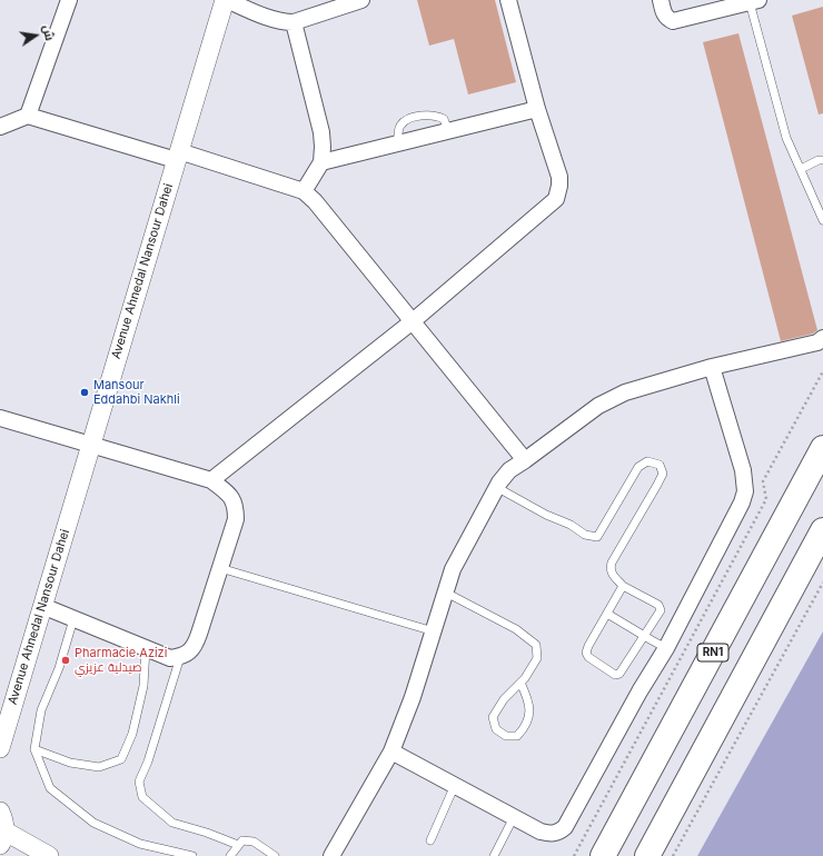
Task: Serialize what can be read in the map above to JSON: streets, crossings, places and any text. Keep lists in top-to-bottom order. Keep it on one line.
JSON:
{"streets":{"highway":["RN1"],"street":["Avenue Ahnedal Nansour Dahei"]},"places":["Mansour Eddahbi Nakhli","Pharmacie Azizi صيدلية عزيزي"],"north":"right"}
